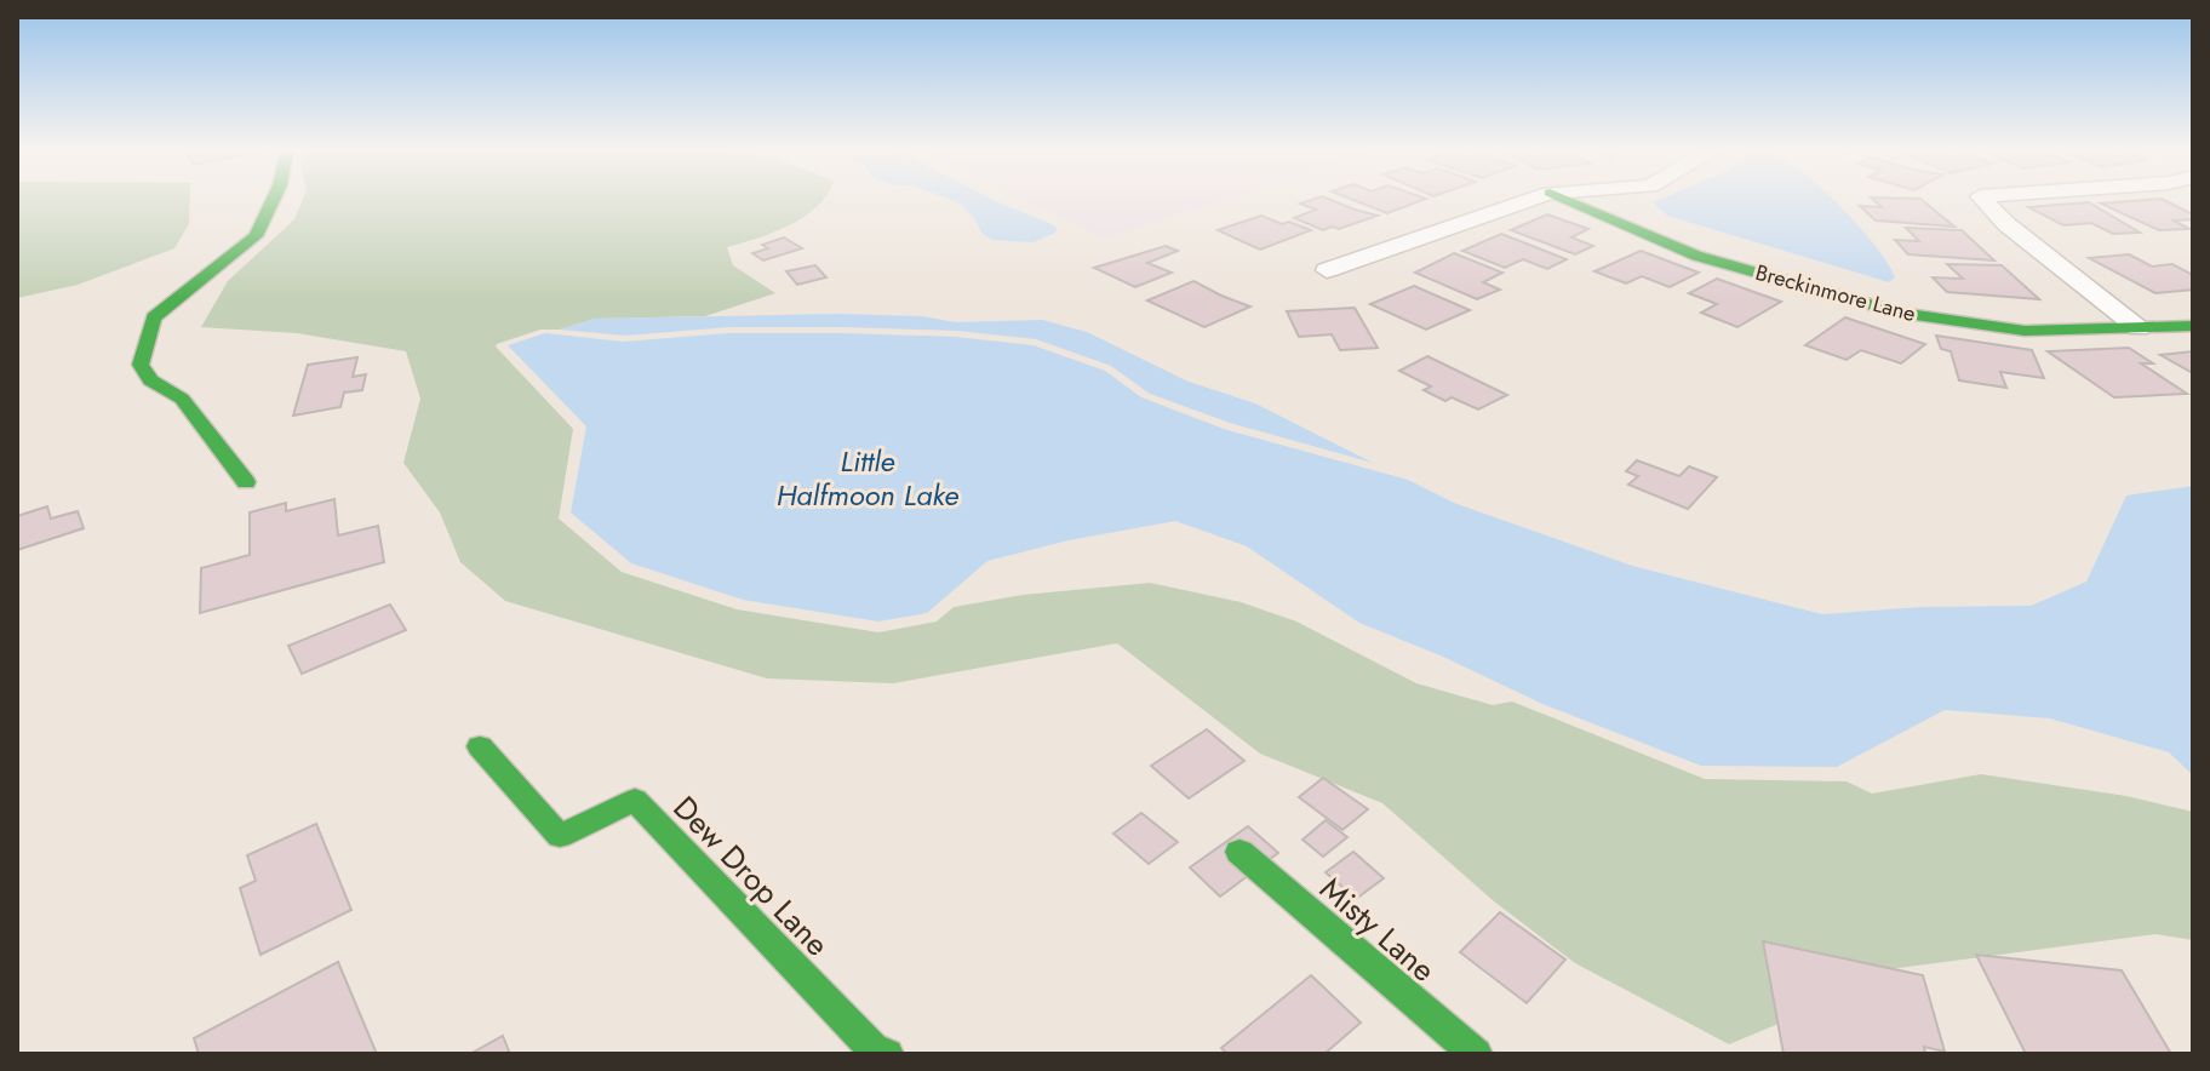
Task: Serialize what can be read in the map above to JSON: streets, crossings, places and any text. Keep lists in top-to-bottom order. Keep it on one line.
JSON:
{"streets":{"street":["Breckinmore Lane","Dew Drop Lane","Misty Lane"]},"water":["Little Halfmoon Lake"]}
